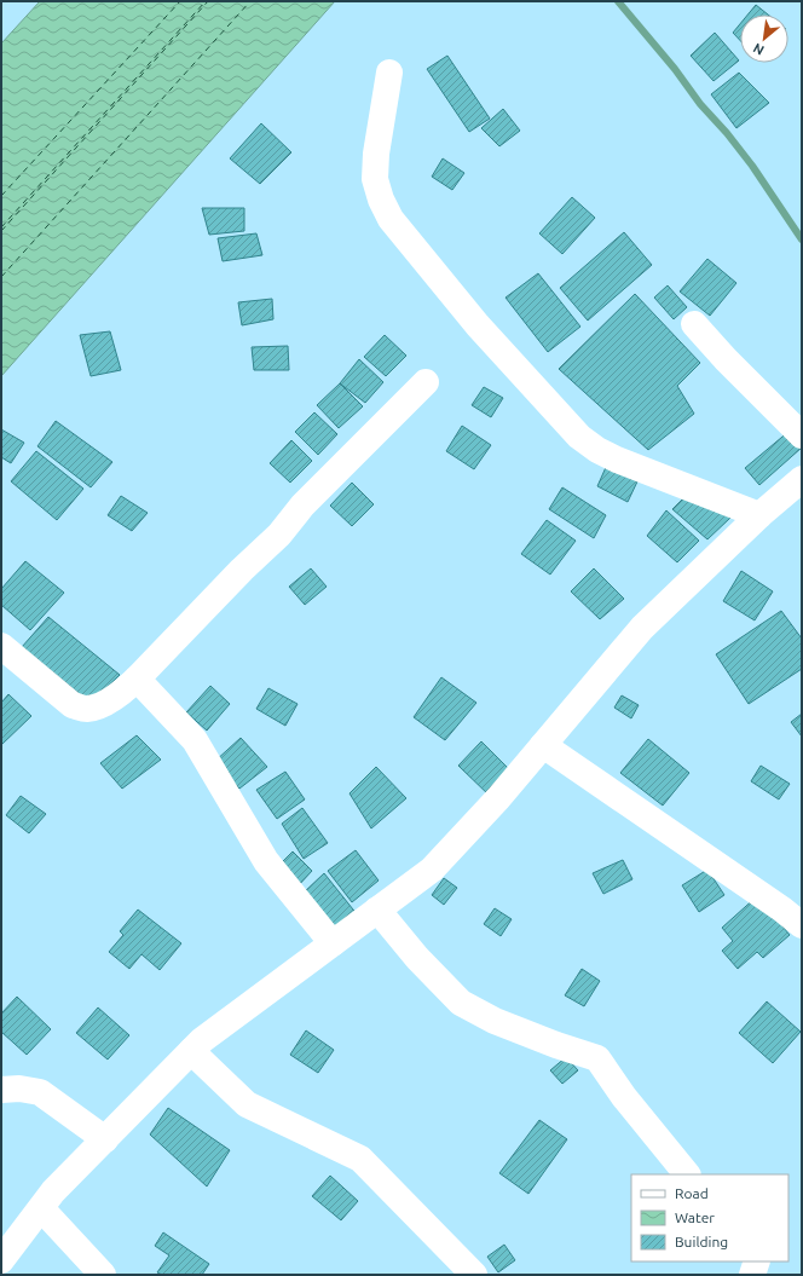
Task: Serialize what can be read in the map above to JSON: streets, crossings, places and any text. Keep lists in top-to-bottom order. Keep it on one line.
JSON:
{"legend":["Road","Water","Building"],"north":"bottom left"}
